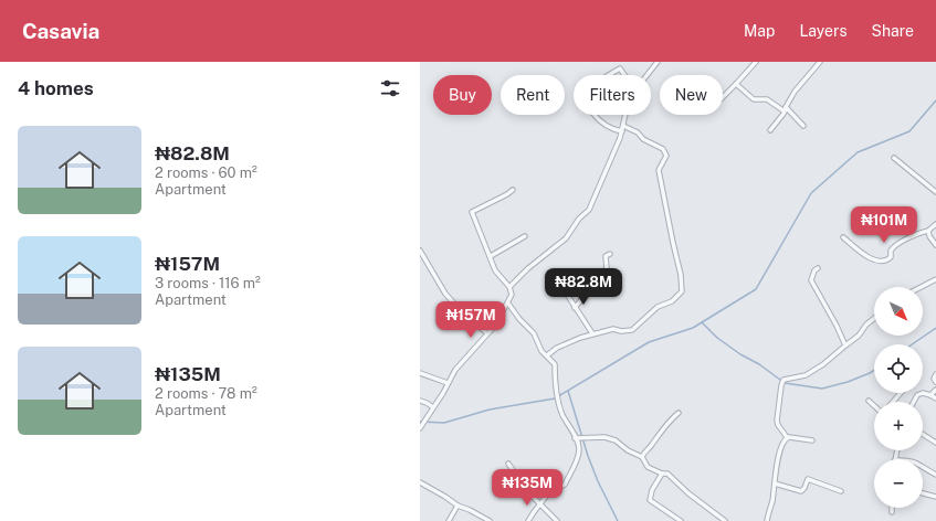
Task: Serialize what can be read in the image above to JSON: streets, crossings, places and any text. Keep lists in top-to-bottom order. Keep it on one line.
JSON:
{"north":"bottom right","page":{"header":"Casavia","nav":["Map","Layers","Share"],"heading":"4 homes","chip":["Buy","Rent","Filters","New"],"list":[{"name":"₦82.8M","note":"2 rooms · 60 m² · Apartment"},{"name":"₦157M","note":"3 rooms · 116 m² · Apartment"},{"name":"₦135M","note":"2 rooms · 78 m² · Apartment"}],"price":["₦101M","₦82.8M","₦157M","₦135M"],"map_buttons":["+","−"]}}
